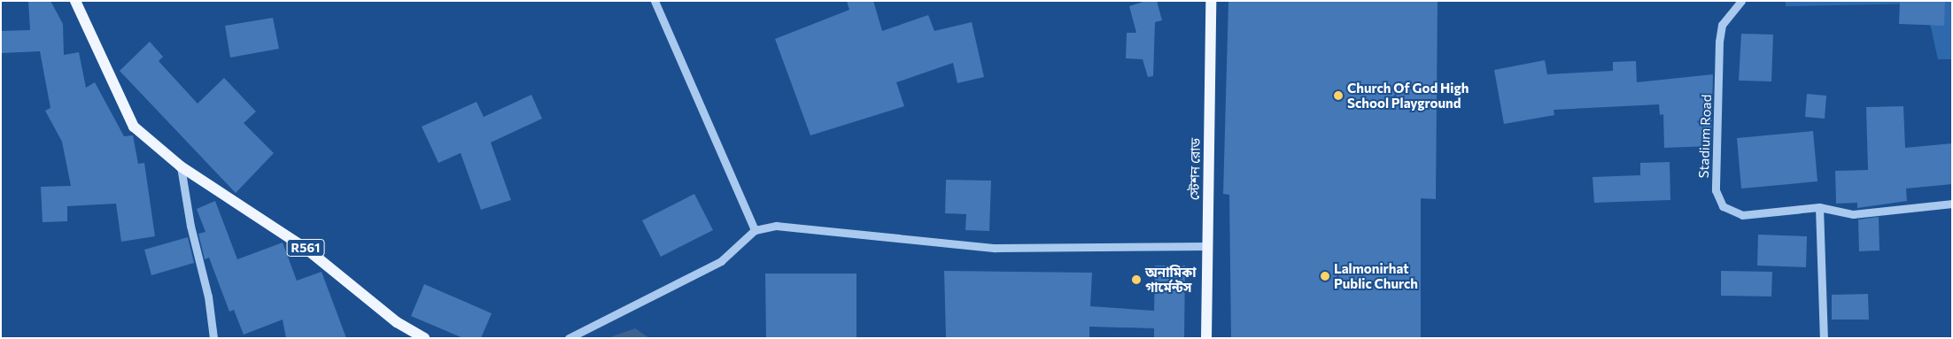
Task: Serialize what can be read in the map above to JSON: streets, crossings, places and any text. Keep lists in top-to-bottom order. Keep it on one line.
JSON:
{"streets":{"main road":["স্টেশন রোড","R561"],"street":["Stadium Road"]},"places":["Church Of God High School Playground","Lalmonirhat Public Church","অনামিকা গার্মেন্টস"]}
